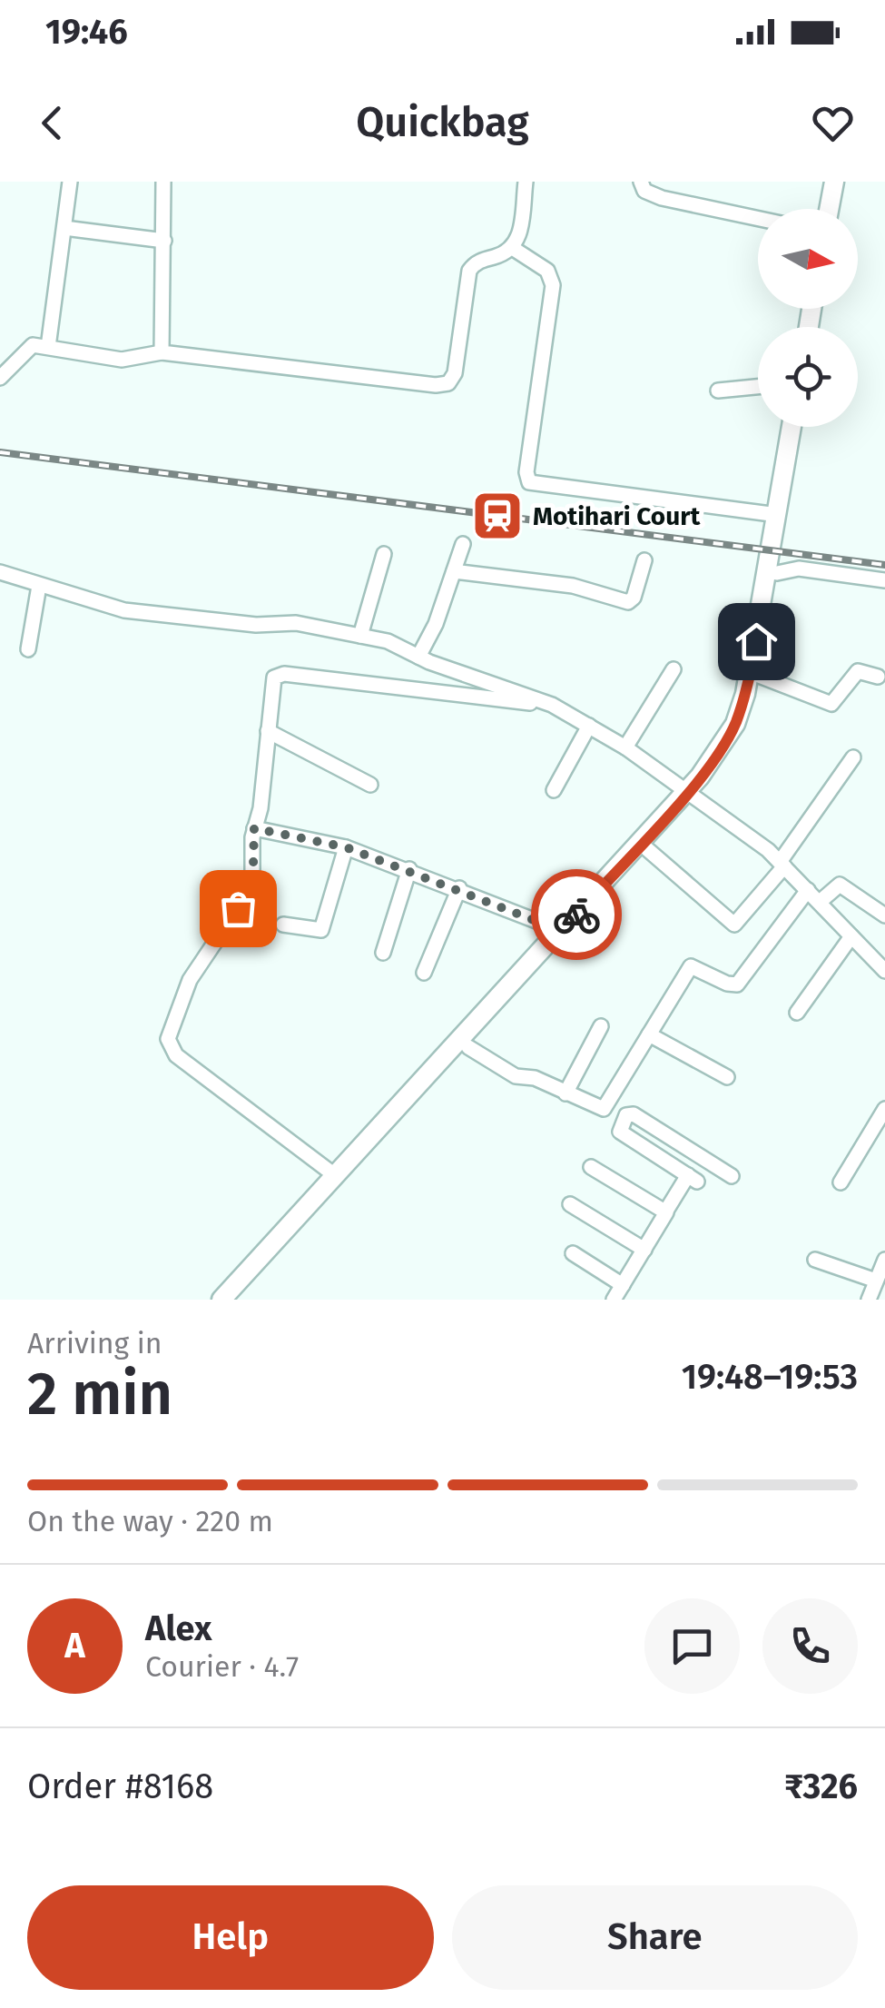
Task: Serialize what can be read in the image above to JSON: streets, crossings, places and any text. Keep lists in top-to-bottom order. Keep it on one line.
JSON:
{"places":{"station":["Motihari Court"]},"north":"right","page":{"status":"19:46","header":"Quickbag","heading":["2 min","Arriving in","19:48–19:53"],"panel":["Alex","Courier · 4.7","Order #8168","₹326"],"bar":"On the way · 220 m","round":"A","buttons":["Help","Share"]}}
